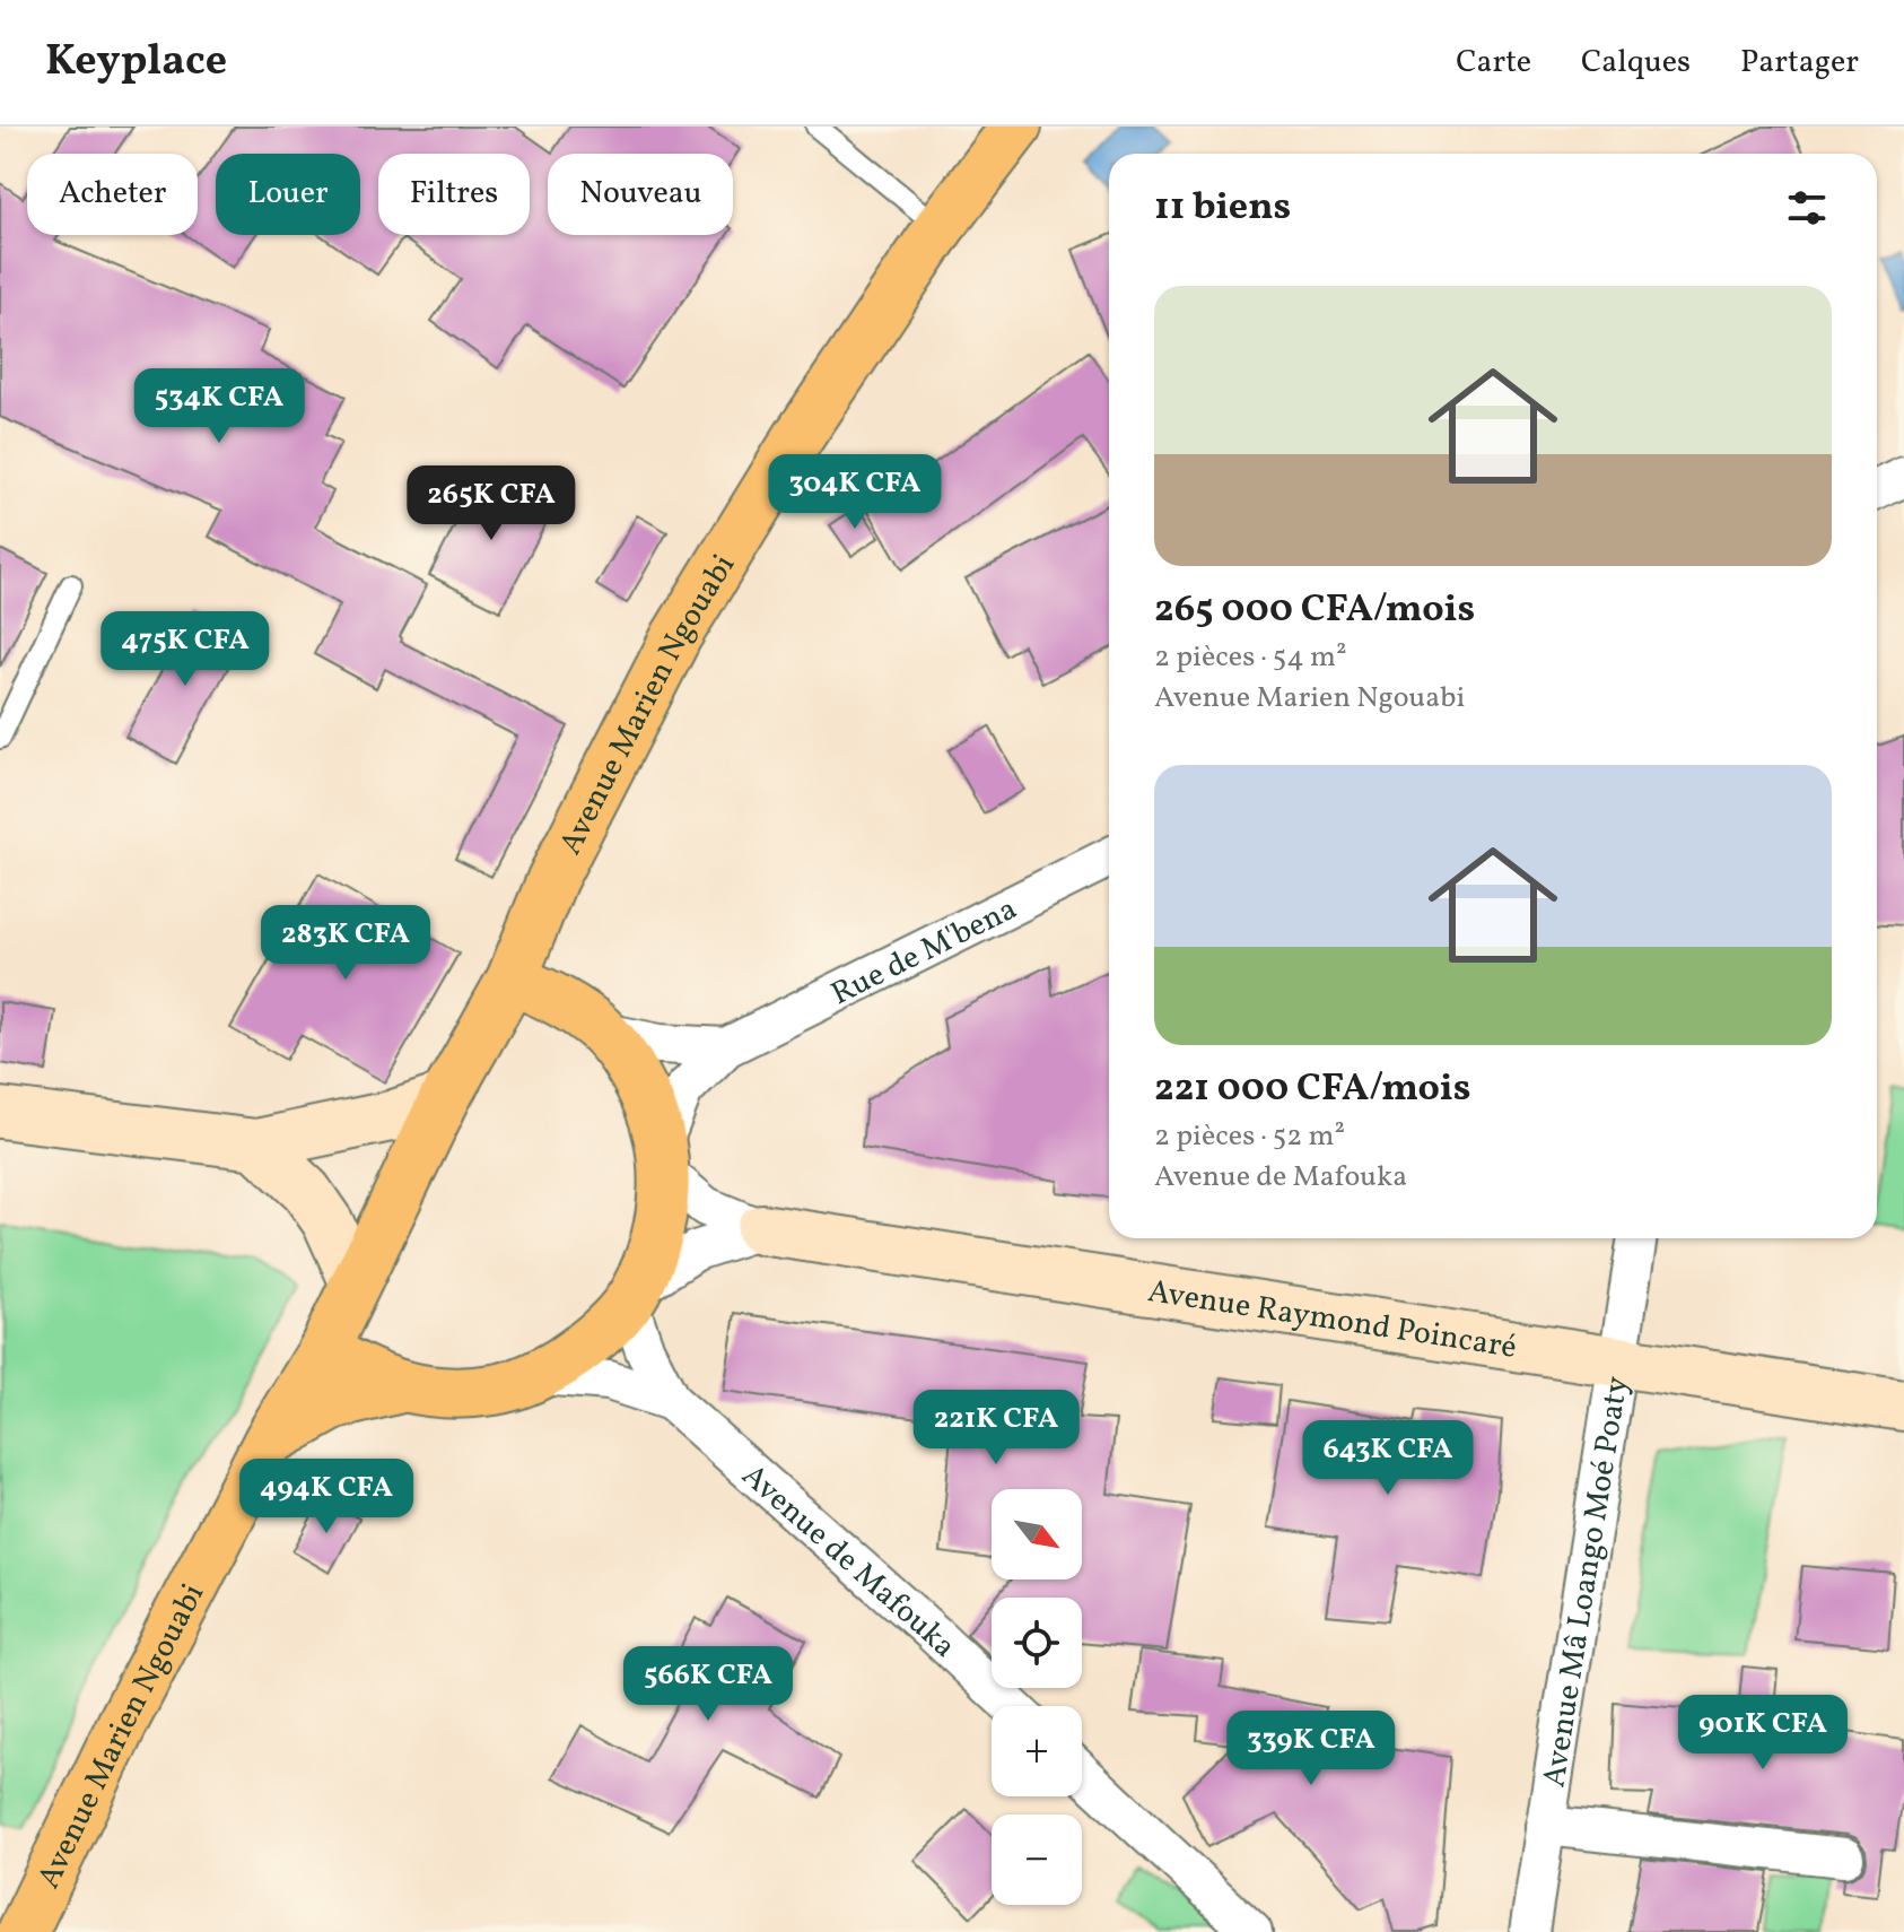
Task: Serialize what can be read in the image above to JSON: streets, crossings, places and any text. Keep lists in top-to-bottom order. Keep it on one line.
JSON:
{"streets":{"main road":["Avenue Marien Ngouabi"],"street":["Rue de M'bena","Avenue Raymond Poincaré","Avenue de Mafouka","Avenue Mâ Loango Moé Poaty"]},"crossings":[["Avenue Raymond Poincaré","Avenue Mâ Loango Moé Poaty"]],"north":"bottom right","page":{"header":"Keyplace","nav":["Carte","Calques","Partager"],"chip":["Acheter","Louer","Filtres","Nouveau"],"heading":"11 biens","list":[{"name":"265 000 CFA/mois","note":"2 pièces · 54 m² · Avenue Marien Ngouabi"},{"name":"221 000 CFA/mois","note":"2 pièces · 52 m² · Avenue de Mafouka"}],"price":["534K CFA","304K CFA","265K CFA","475K CFA","283K CFA","221K CFA","643K CFA","494K CFA","566K CFA","901K CFA","339K CFA"],"map_buttons":["+","−"]}}
